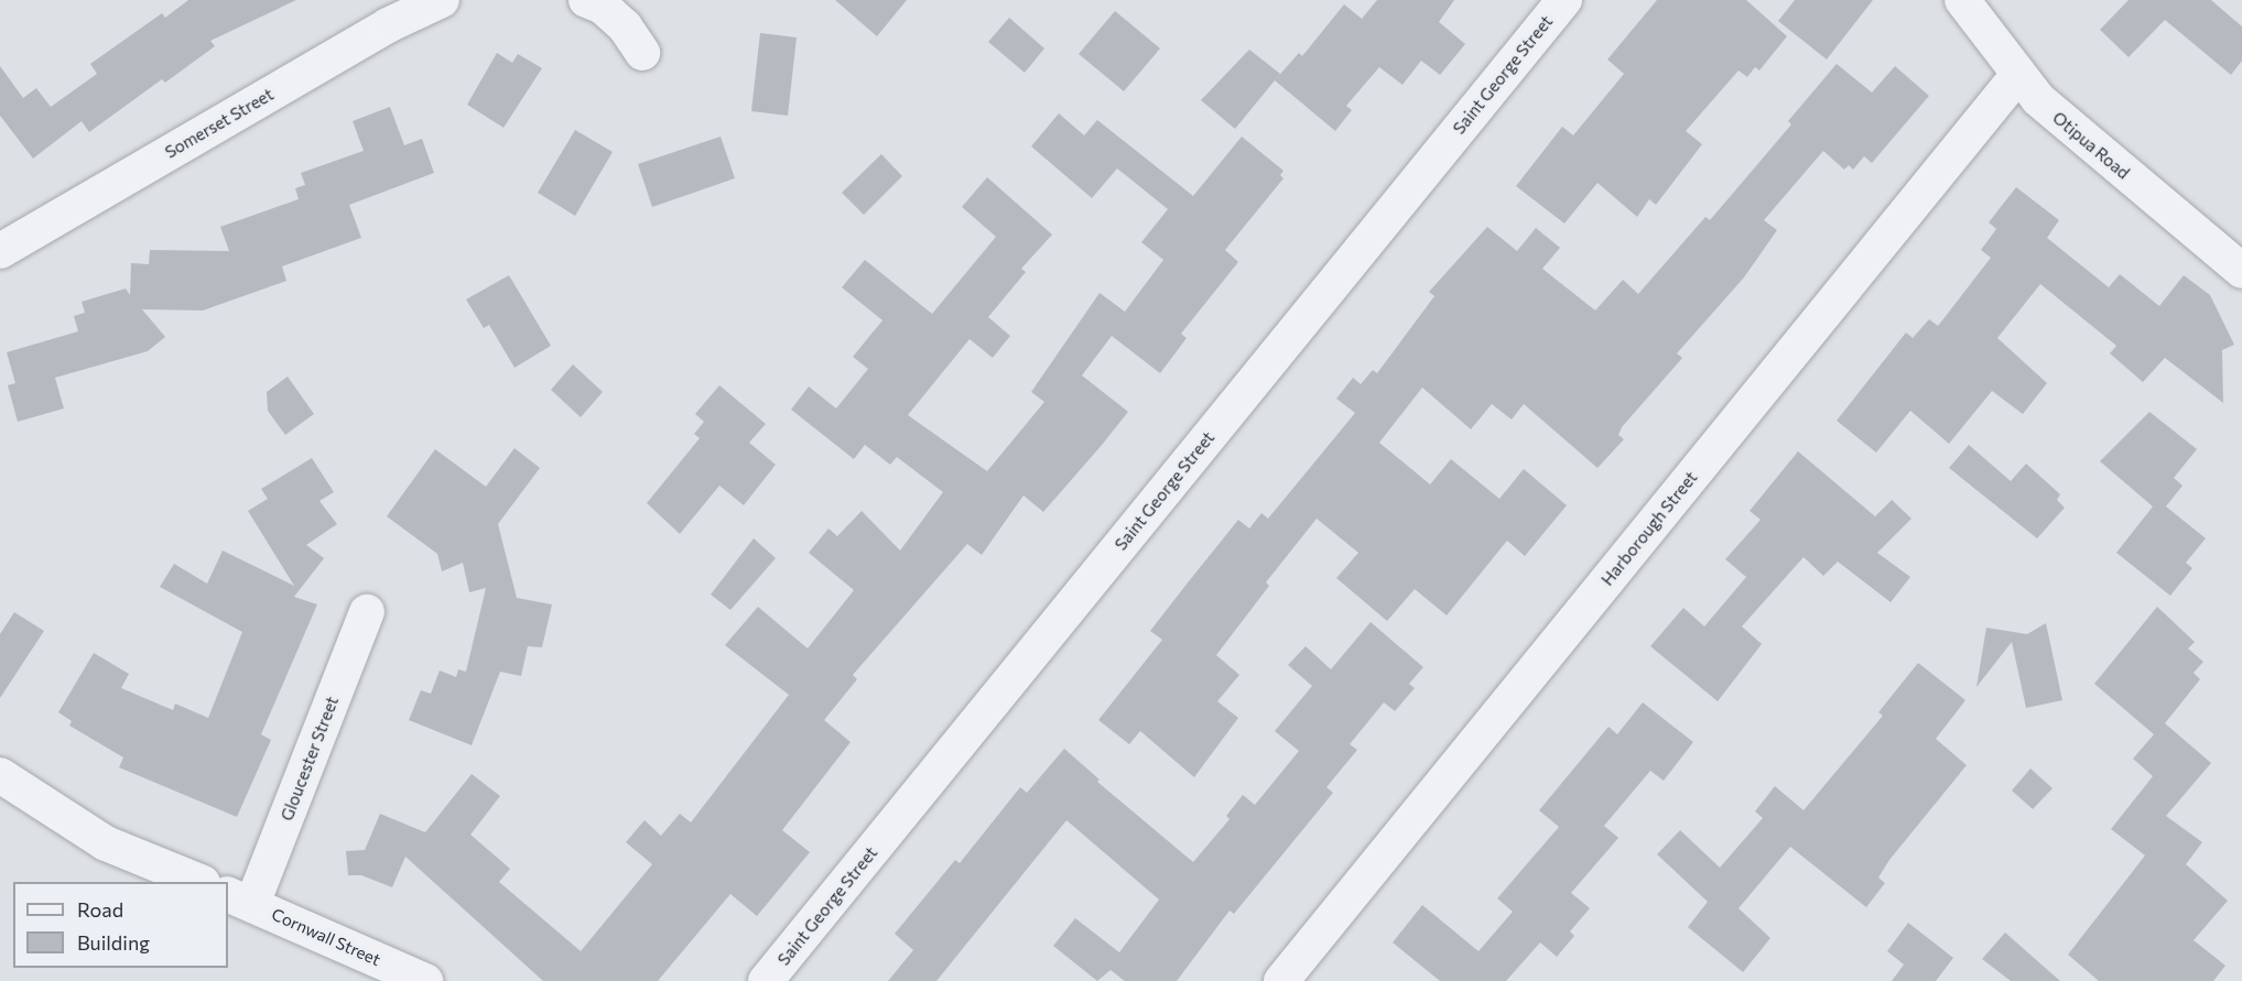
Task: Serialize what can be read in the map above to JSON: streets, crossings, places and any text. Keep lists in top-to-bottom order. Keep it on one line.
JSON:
{"streets":{"street":["Saint George Street","Somerset Street","Otipua Road","Harborough Street","Gloucester Street","Cornwall Street"]},"crossings":[["Otipua Road","Harborough Street"],["Gloucester Street","Cornwall Street"]],"legend":["Road","Building"]}
